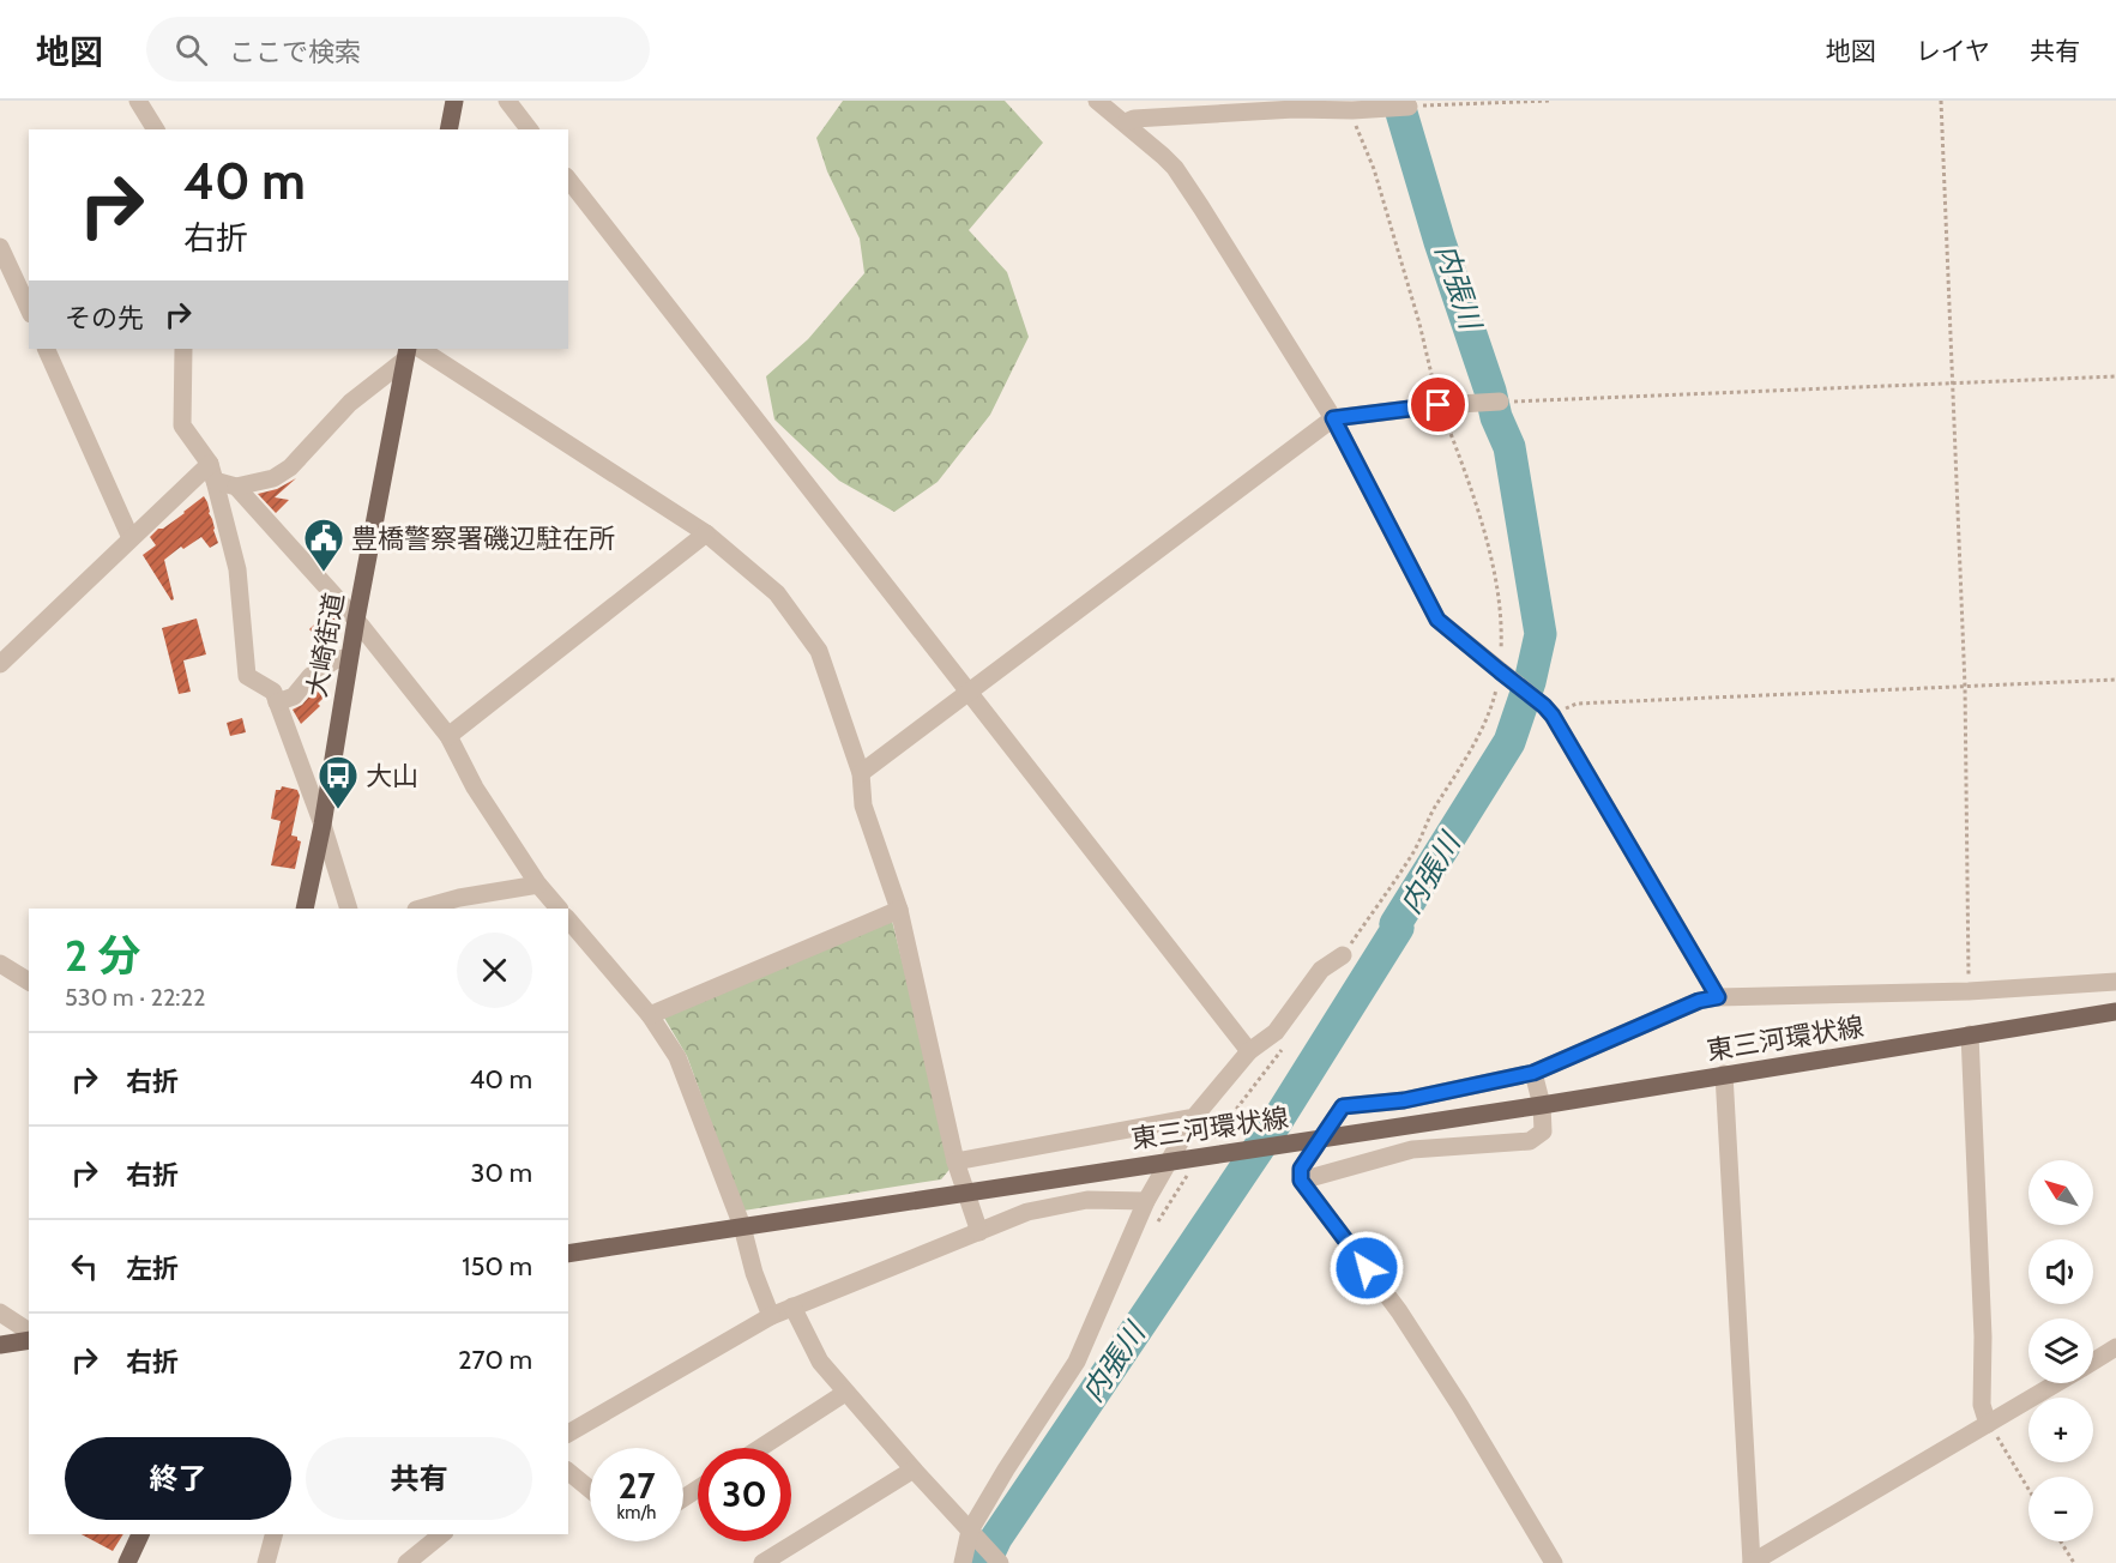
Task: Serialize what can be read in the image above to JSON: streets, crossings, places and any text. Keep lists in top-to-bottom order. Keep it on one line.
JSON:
{"streets":{"main road":["大崎街道","東三河環状線"]},"water":["内張川"],"places":{"public building":["豊橋警察署磯辺駐在所"],"bus stop":["大山"]},"north":"top left","page":{"header":"地図","search":"ここで検索","nav":["地図","レイヤ","共有"],"turn":["40 m","右折"],"then":"その先","heading":["2 分","530 m · 22:22"],"list":[{"name":"右折","value":"40 m"},{"name":"右折","value":"30 m"},{"name":"左折","value":"150 m"},{"name":"右折","value":"270 m"}],"map_buttons":["+","−"],"buttons":["終了","共有"],"speed":"27 km/h","limit":"30"}}
